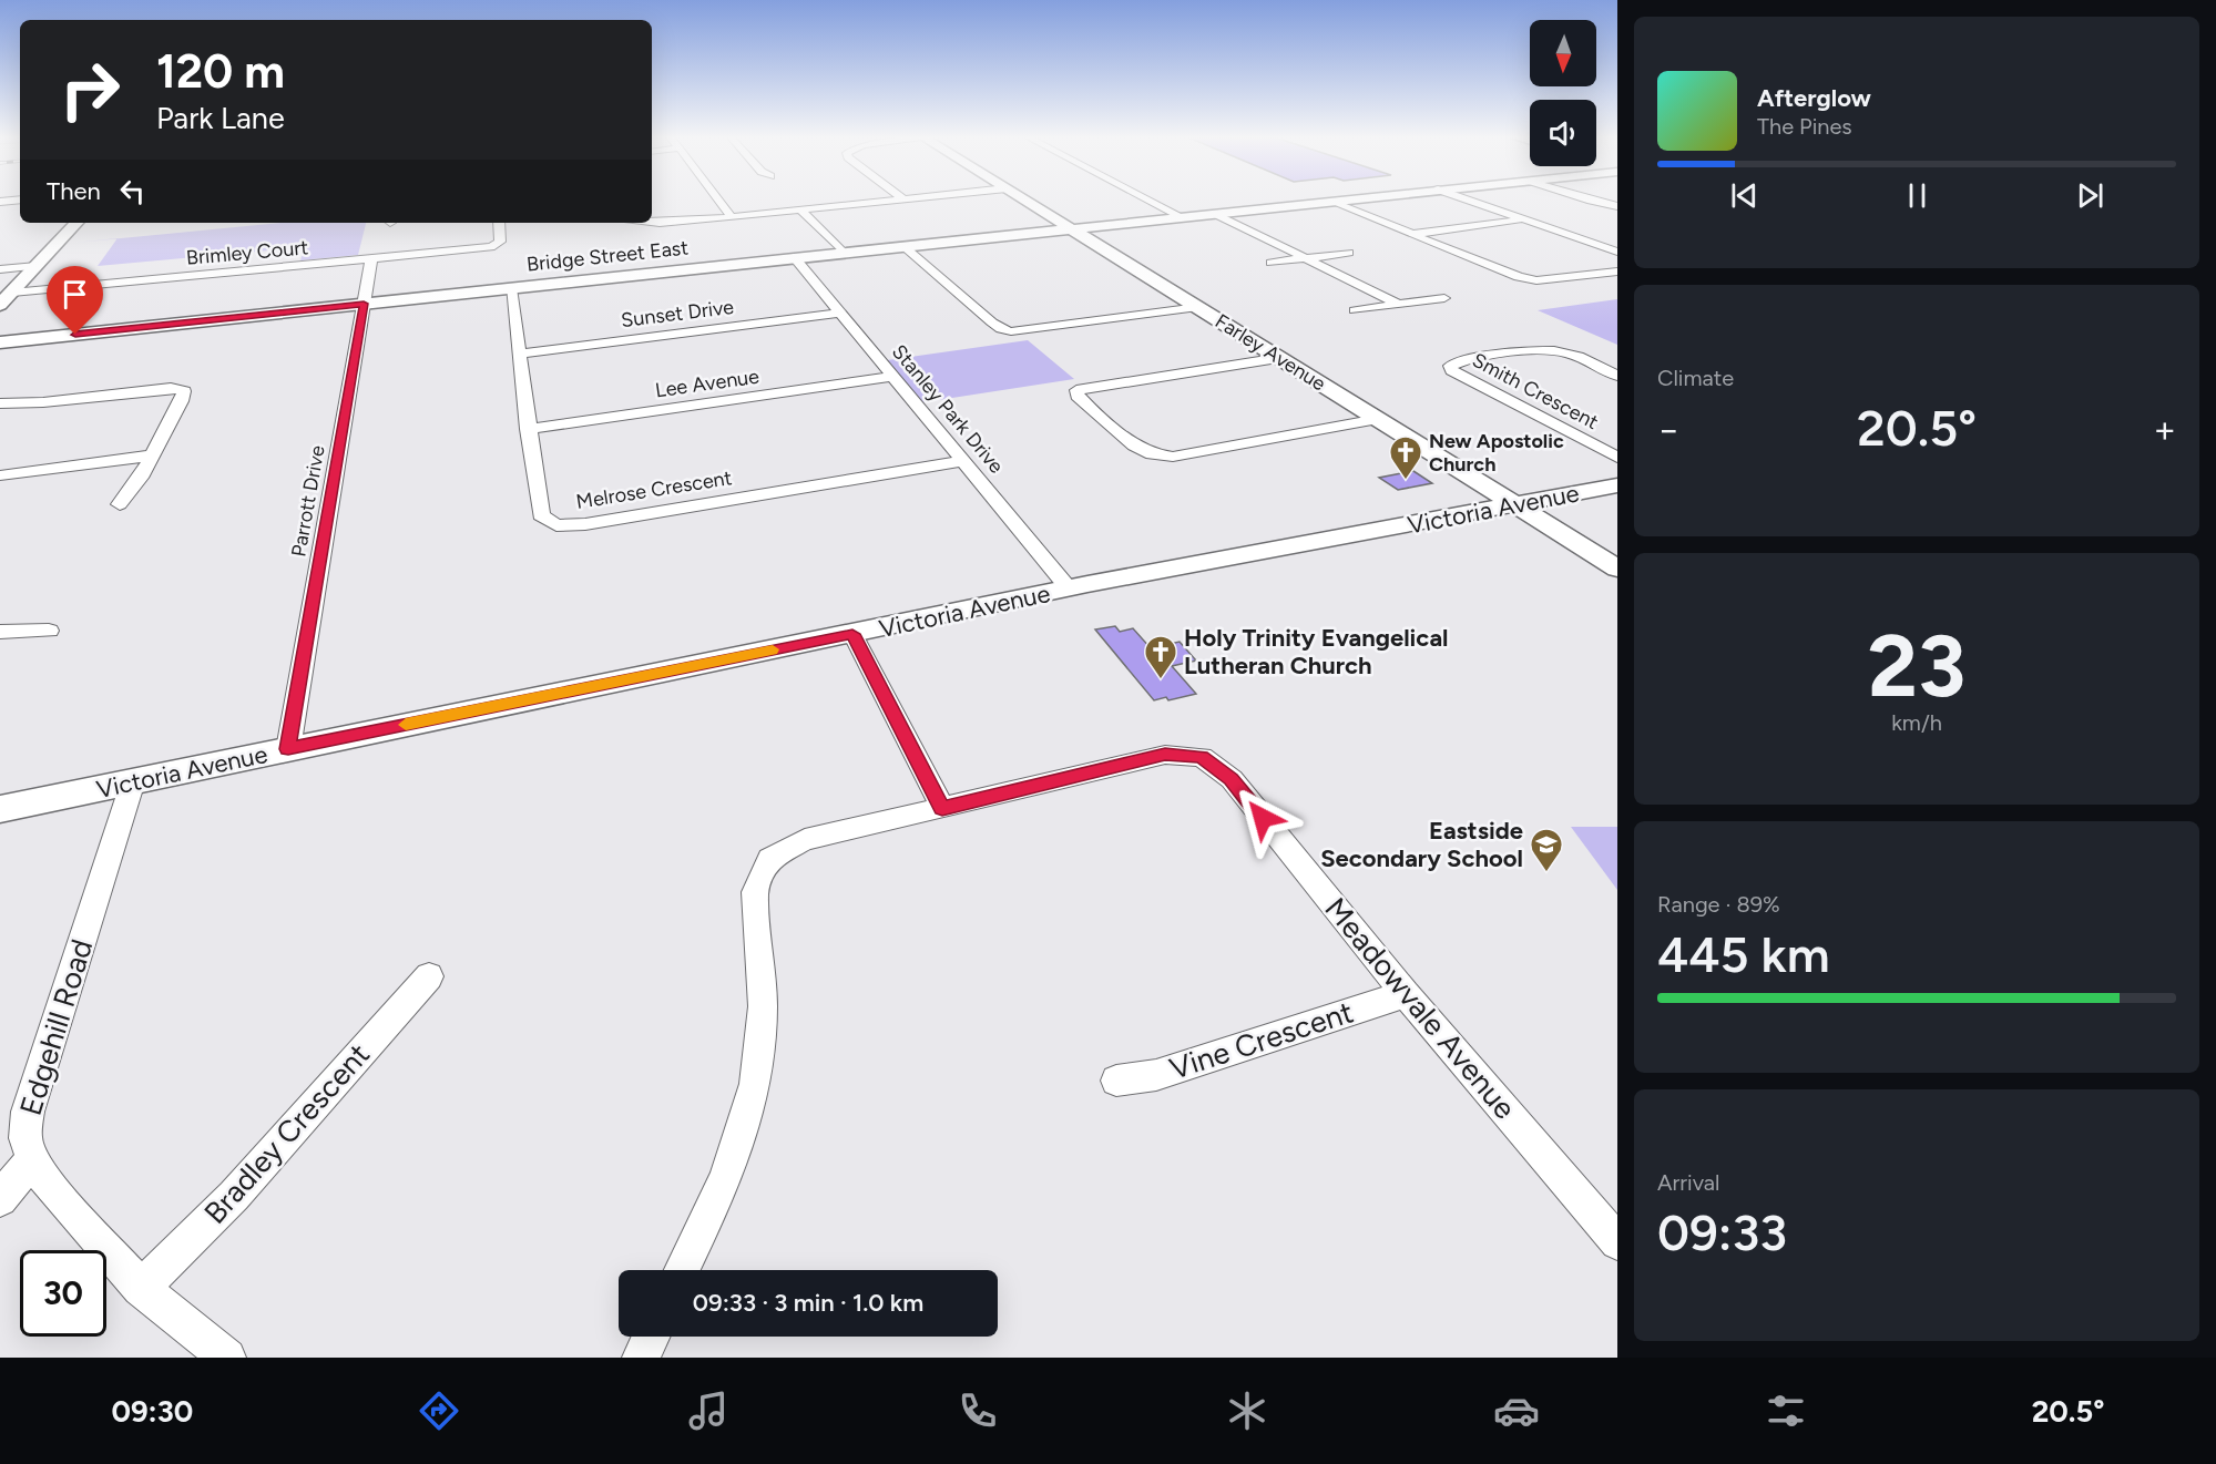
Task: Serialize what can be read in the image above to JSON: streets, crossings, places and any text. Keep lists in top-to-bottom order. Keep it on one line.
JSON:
{"streets":{"street":["Brimley Court","Bridge Street East","Sunset Drive","Farley Avenue","Lee Avenue","Smith Crescent","Stanley Park Drive","Melrose Crescent","Parrott Drive","Victoria Avenue","Meadowvale Avenue","Edgehill Road","Vine Crescent","Bradley Crescent"]},"crossings":[["Brimley Court","Parrott Drive"],["Bridge Street East","Farley Avenue"],["Bridge Street East","Stanley Park Drive"],["Bridge Street East","Melrose Crescent"],["Bridge Street East","Parrott Drive"],["Sunset Drive","Stanley Park Drive"],["Sunset Drive","Melrose Crescent"],["Farley Avenue","Victoria Avenue"],["Lee Avenue","Stanley Park Drive"],["Lee Avenue","Melrose Crescent"],["Stanley Park Drive","Melrose Crescent"],["Stanley Park Drive","Victoria Avenue"],["Parrott Drive","Victoria Avenue"],["Victoria Avenue","Edgehill Road"],["Meadowvale Avenue","Vine Crescent"],["Edgehill Road","Bradley Crescent"]],"places":{"church":["New Apostolic Church","Holy Trinity Evangelical Lutheran Church"],"school or university":["Eastside Secondary School"]},"north":"bottom","page":{"turn":["120 m","Park Lane"],"song":["Afterglow","The Pines"],"then":"Then","tile":["Climate",["23","km/h"],["Range · 89%","445 km"],["Arrival","09:33"]],"heat":["−","20.5°","+"],"limit":"30","trip":"09:33 · 3 min · 1.0 km","tabs":["09:30","20.5°"]}}
